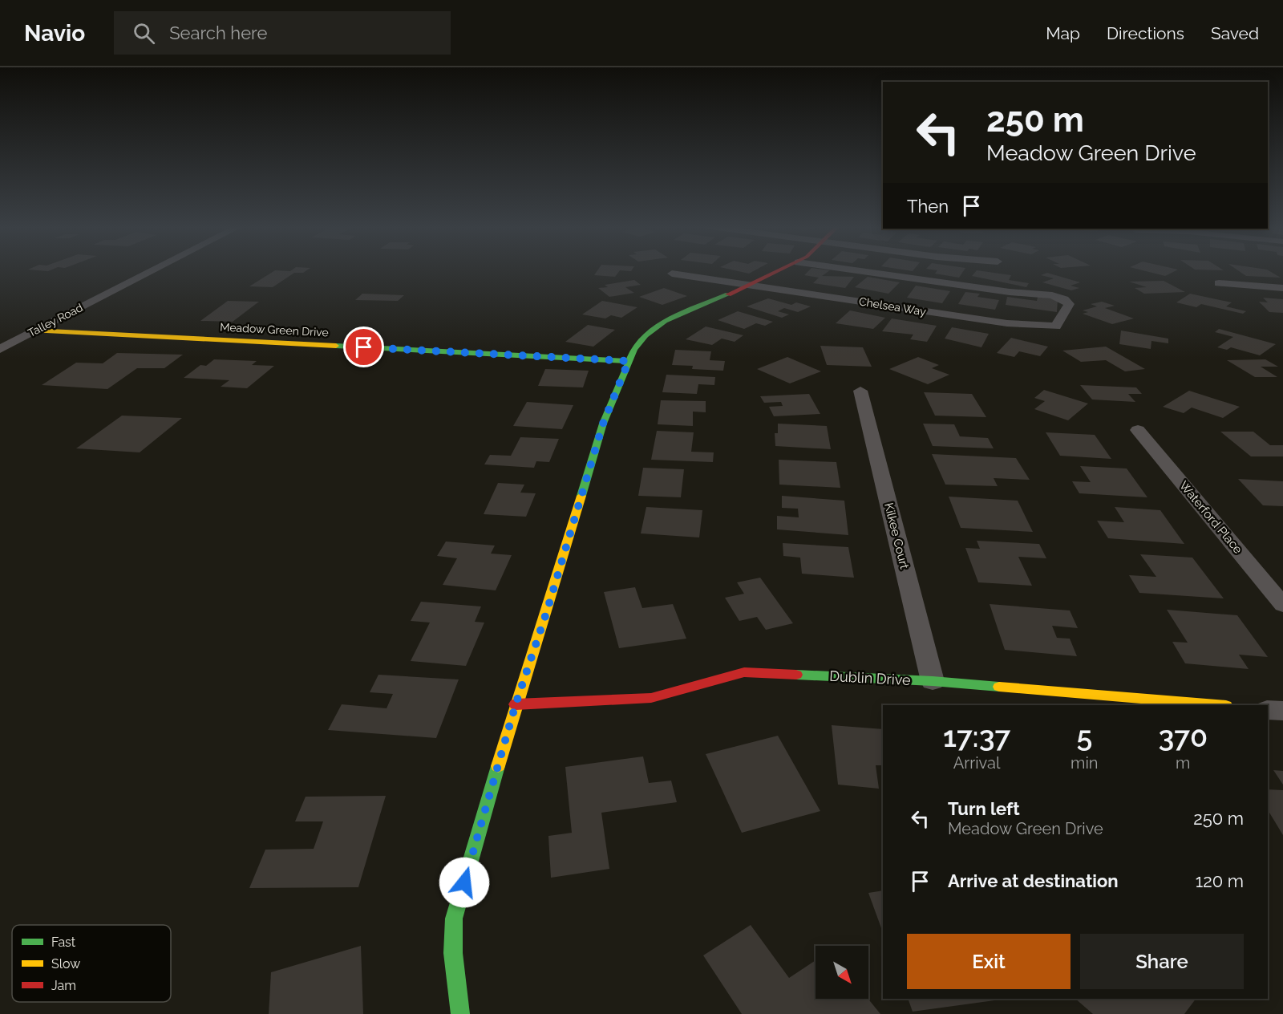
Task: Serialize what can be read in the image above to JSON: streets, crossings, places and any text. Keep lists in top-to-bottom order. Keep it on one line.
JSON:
{"streets":{"street":["Chelsea Way","Talley Road","Meadow Green Drive","Waterford Place","Kilkee Court","Dublin Drive"]},"crossings":[["Talley Road","Meadow Green Drive"],["Kilkee Court","Dublin Drive"]],"legend":["Fast","Slow","Jam"],"north":"bottom right","page":{"header":"Navio","search":"Search here","nav":["Map","Directions","Saved"],"turn":["250 m","Meadow Green Drive"],"then":"Then","eta":["17:37","Arrival","5","min","370","m"],"list":[{"name":"Turn left","note":"Meadow Green Drive","value":"250 m"},{"name":"Arrive at destination","value":"120 m"}],"buttons":["Exit","Share"]}}
